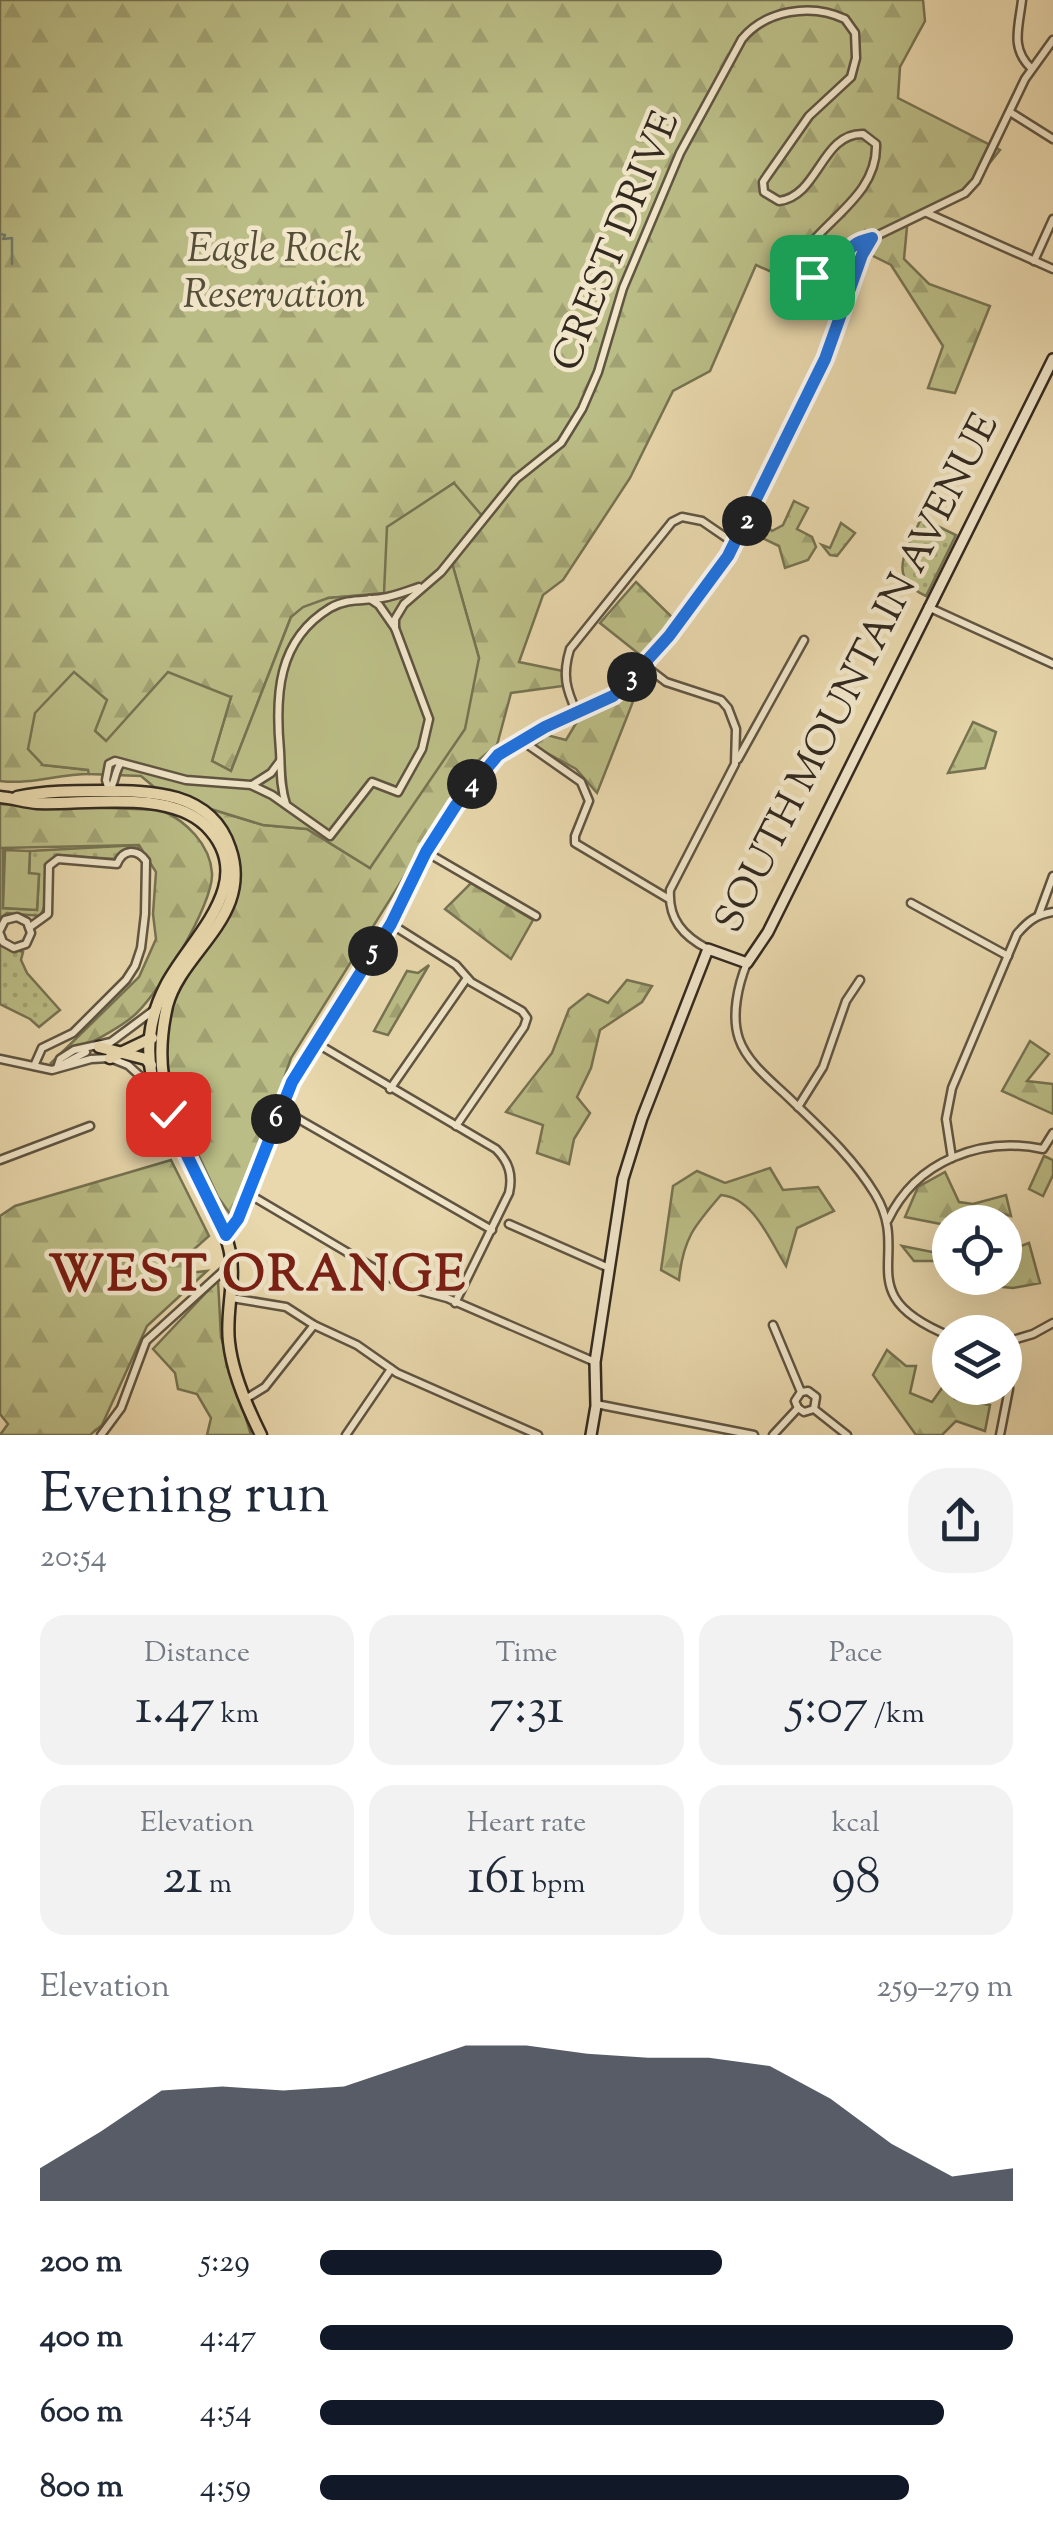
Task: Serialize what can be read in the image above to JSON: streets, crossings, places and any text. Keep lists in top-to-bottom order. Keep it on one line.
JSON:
{"streets":{"street":["CREST DRIVE","SOUTH MOUNTAIN AVENUE"]},"districts":["WEST ORANGE"],"parks":["Eagle Rock Reservation"],"page":{"pins":["2","3","4","5","6"],"heading":["Evening run","20:54"],"stats":[["Distance","1.47 km"],["Time","7:31"],["Pace","5:07 /km"],["Elevation","21 m"],["Heart rate","161 bpm"],["kcal","98"]],"chart":["Elevation","259–279 m"],"list":[{"name":"200 m","note":"5:29"},{"name":"400 m","note":"4:47"},{"name":"600 m","note":"4:54"},{"name":"800 m","note":"4:59"}]}}
